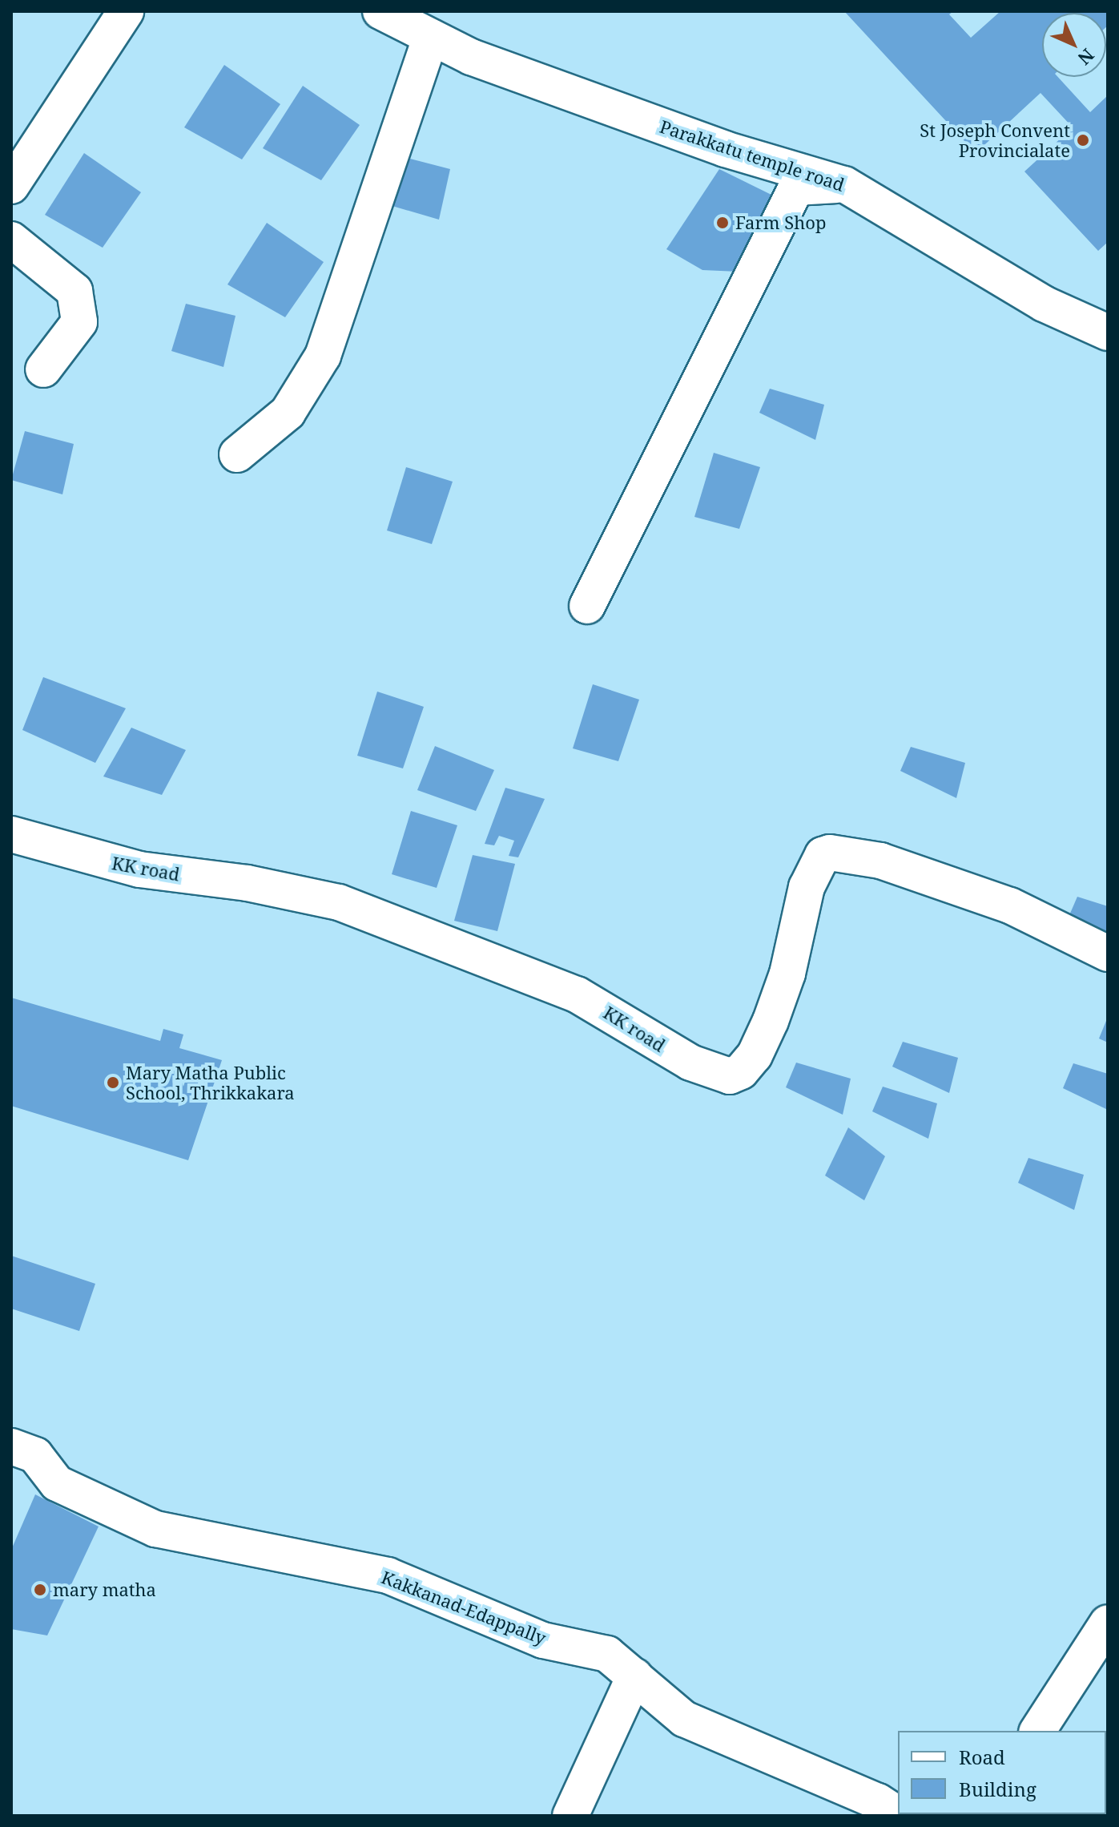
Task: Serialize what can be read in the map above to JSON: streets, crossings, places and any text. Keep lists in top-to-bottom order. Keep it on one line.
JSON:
{"streets":{"street":["Parakkatu temple road","KK road","Kakkanad-Edappally"]},"places":["St Joseph Convent Provincialate","Farm Shop","Mary Matha Public School, Thrikkakara","mary matha"],"legend":["Road","Building"],"north":"bottom right"}
